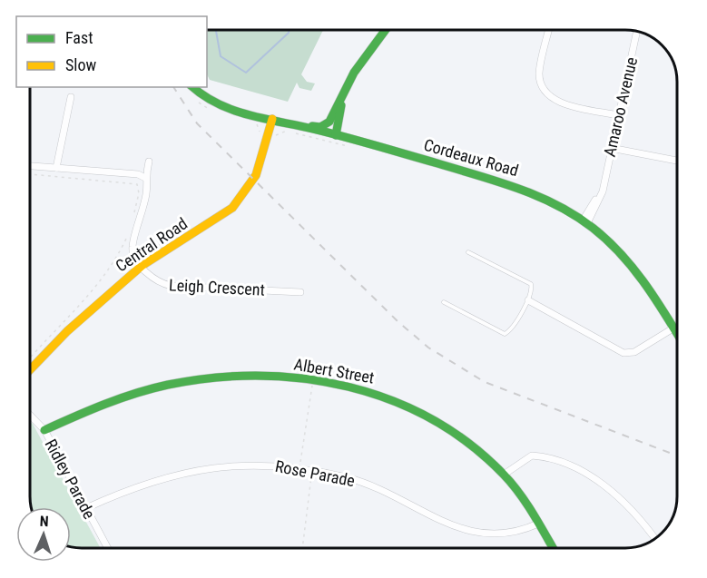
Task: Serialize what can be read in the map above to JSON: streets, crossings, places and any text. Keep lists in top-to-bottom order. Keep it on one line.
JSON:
{"streets":{"main road":["Cordeaux Road","Central Road","Albert Street"],"street":["Amaroo Avenue","Leigh Crescent","Rose Parade","Ridley Parade"]},"crossings":[["Amaroo Avenue","Cordeaux Road"],["Cordeaux Road","Central Road"],["Central Road","Leigh Crescent"],["Albert Street","Rose Parade"],["Albert Street","Ridley Parade"],["Rose Parade","Ridley Parade"]],"legend":["Fast","Slow"],"north":"top"}
